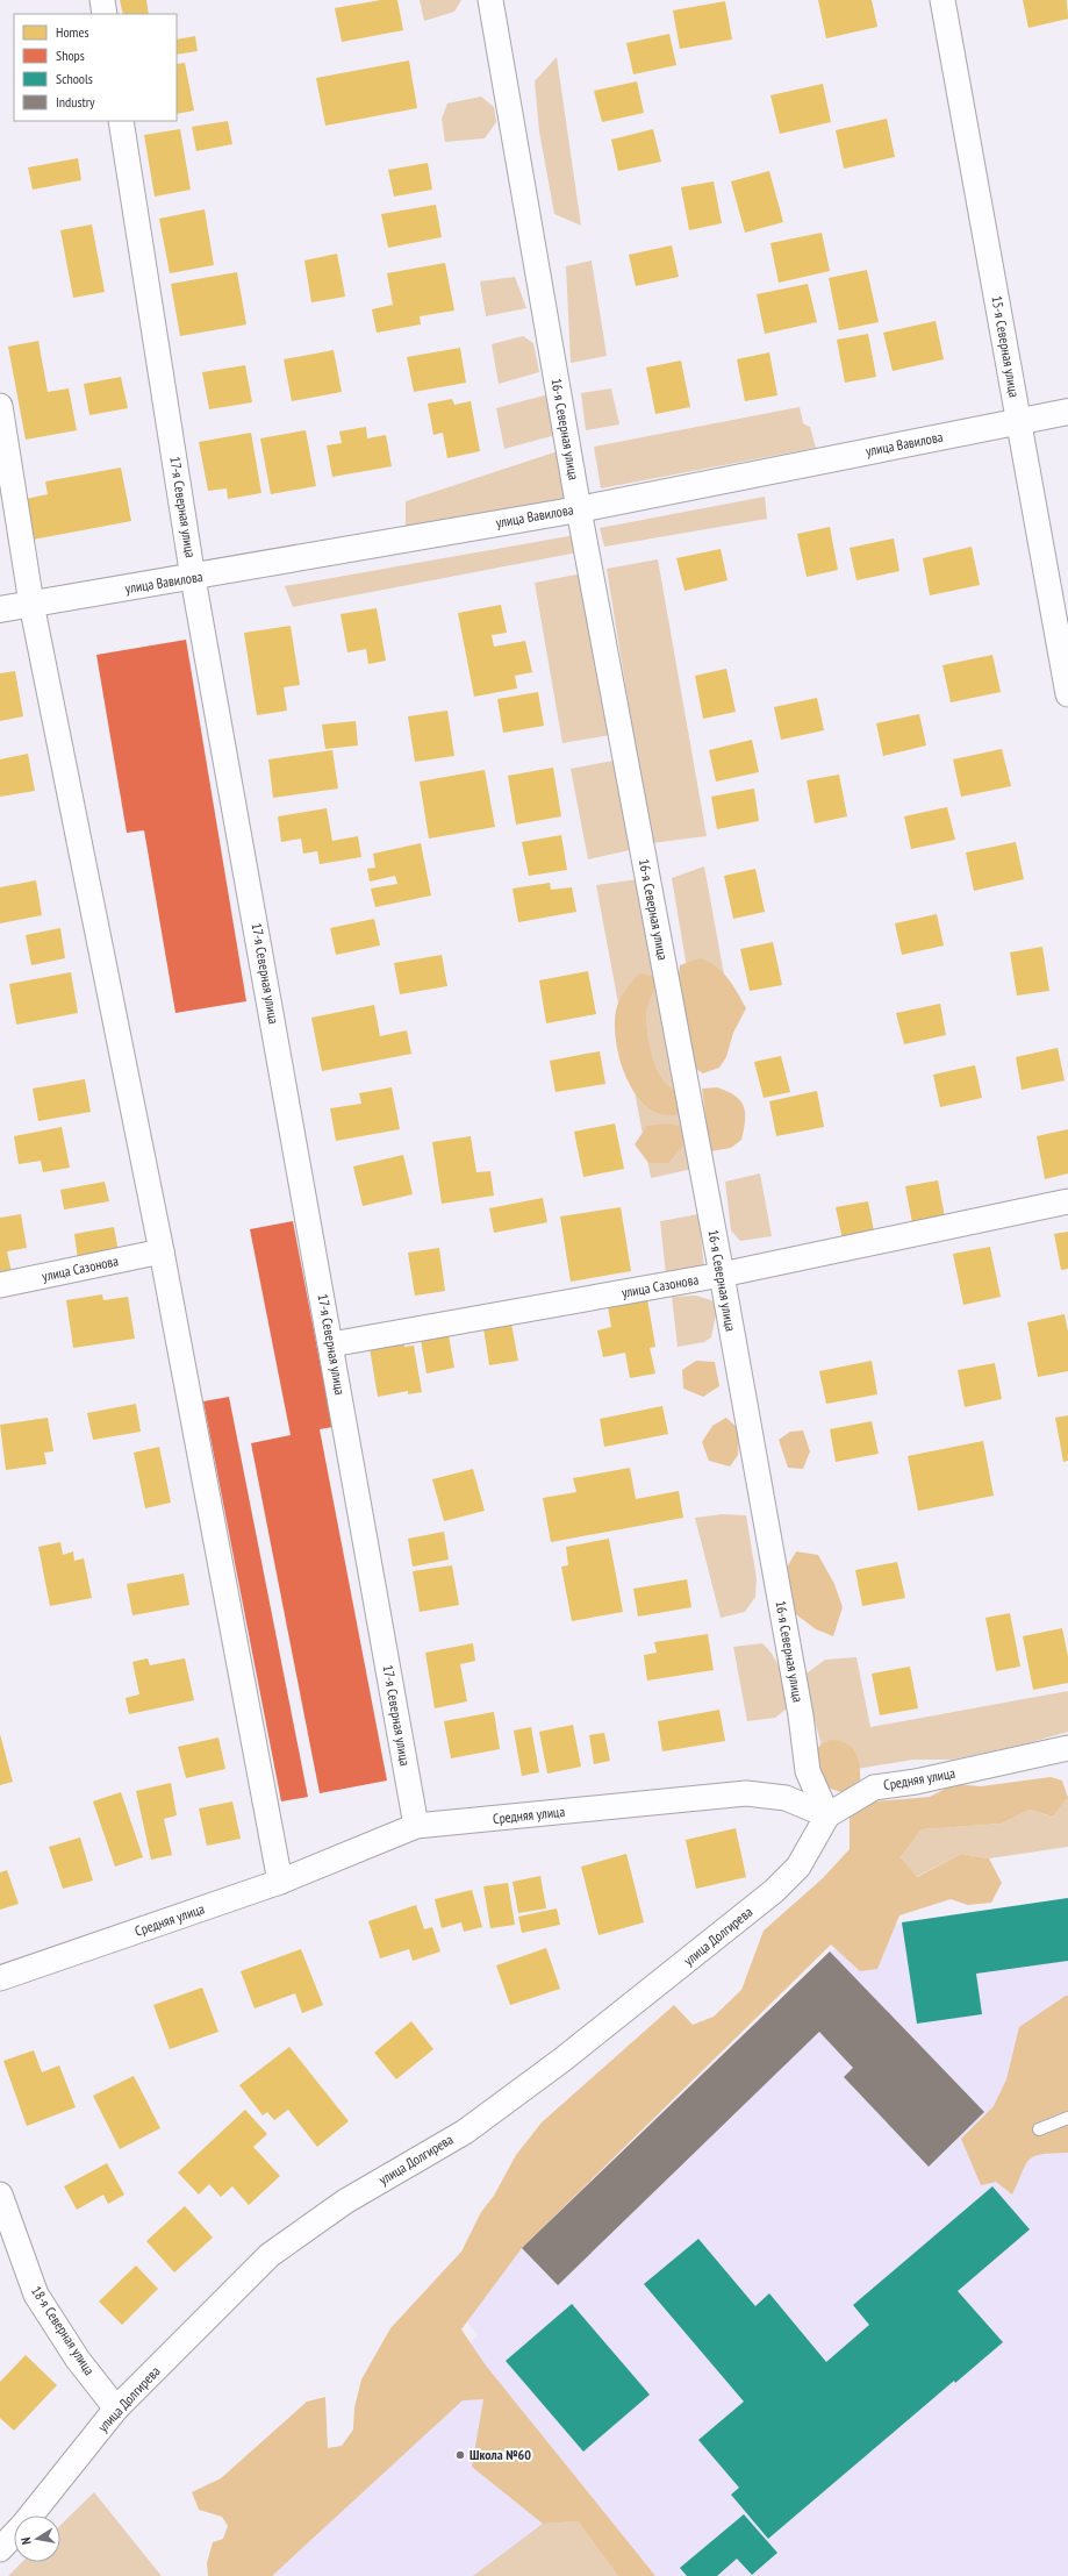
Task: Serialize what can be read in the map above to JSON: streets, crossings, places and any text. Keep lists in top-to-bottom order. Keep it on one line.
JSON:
{"streets":{"street":["15-я Северная улица","16-я Северная улица","улица Вавилова","17-я Северная улица","улица Сазонова","Средняя улица","улица Долгирева","18-я Северная улица"]},"crossings":[["15-я Северная улица","улица Вавилова"],["16-я Северная улица","улица Вавилова"],["16-я Северная улица","улица Сазонова"],["16-я Северная улица","Средняя улица"],["16-я Северная улица","улица Долгирева"],["улица Вавилова","17-я Северная улица"],["17-я Северная улица","улица Сазонова"],["17-я Северная улица","Средняя улица"],["Средняя улица","улица Долгирева"],["улица Долгирева","18-я Северная улица"]],"places":["Школа №60"],"legend":["Homes","Shops","Schools","Industry"],"north":"left"}
